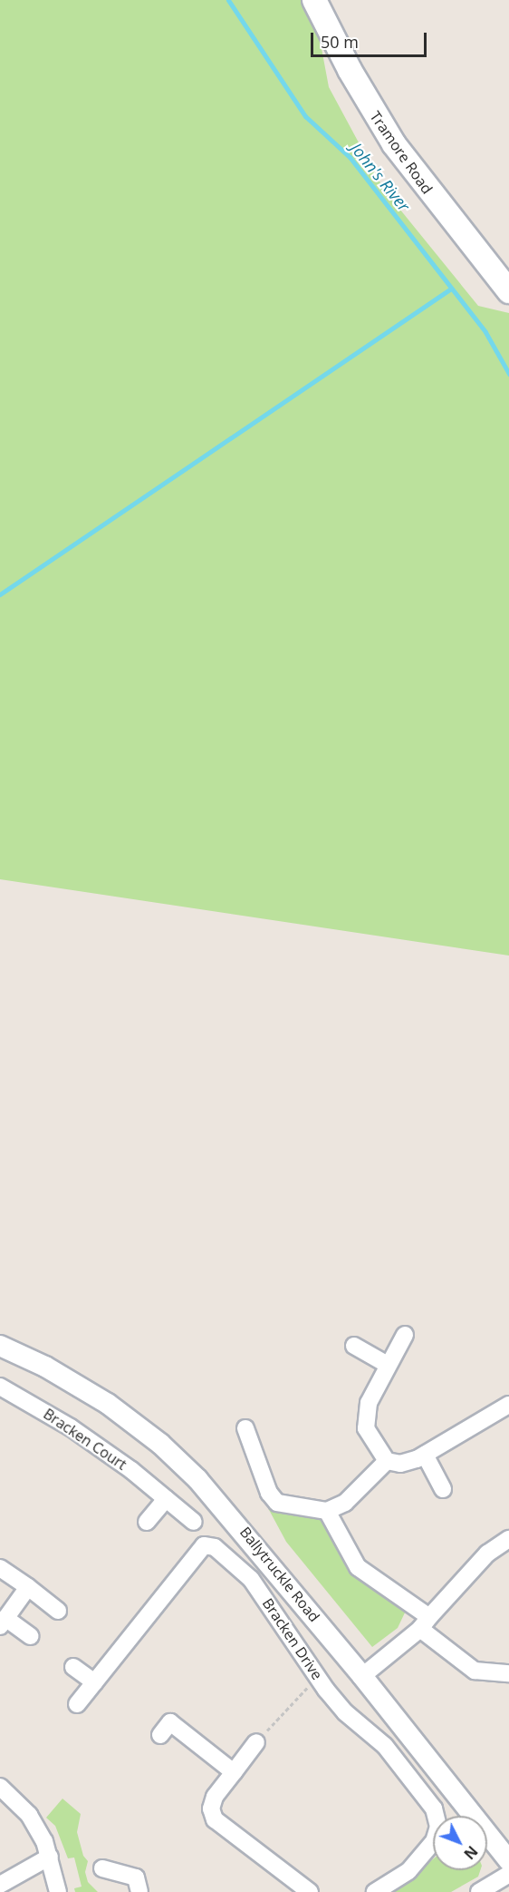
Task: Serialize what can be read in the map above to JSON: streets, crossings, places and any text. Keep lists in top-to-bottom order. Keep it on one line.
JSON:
{"streets":{"main road":["Tramore Road"],"street":["Bracken Court","Ballytruckle Road","Bracken Drive"]},"water":["John's River"],"scale_bar":"50 m","north":"bottom right"}
